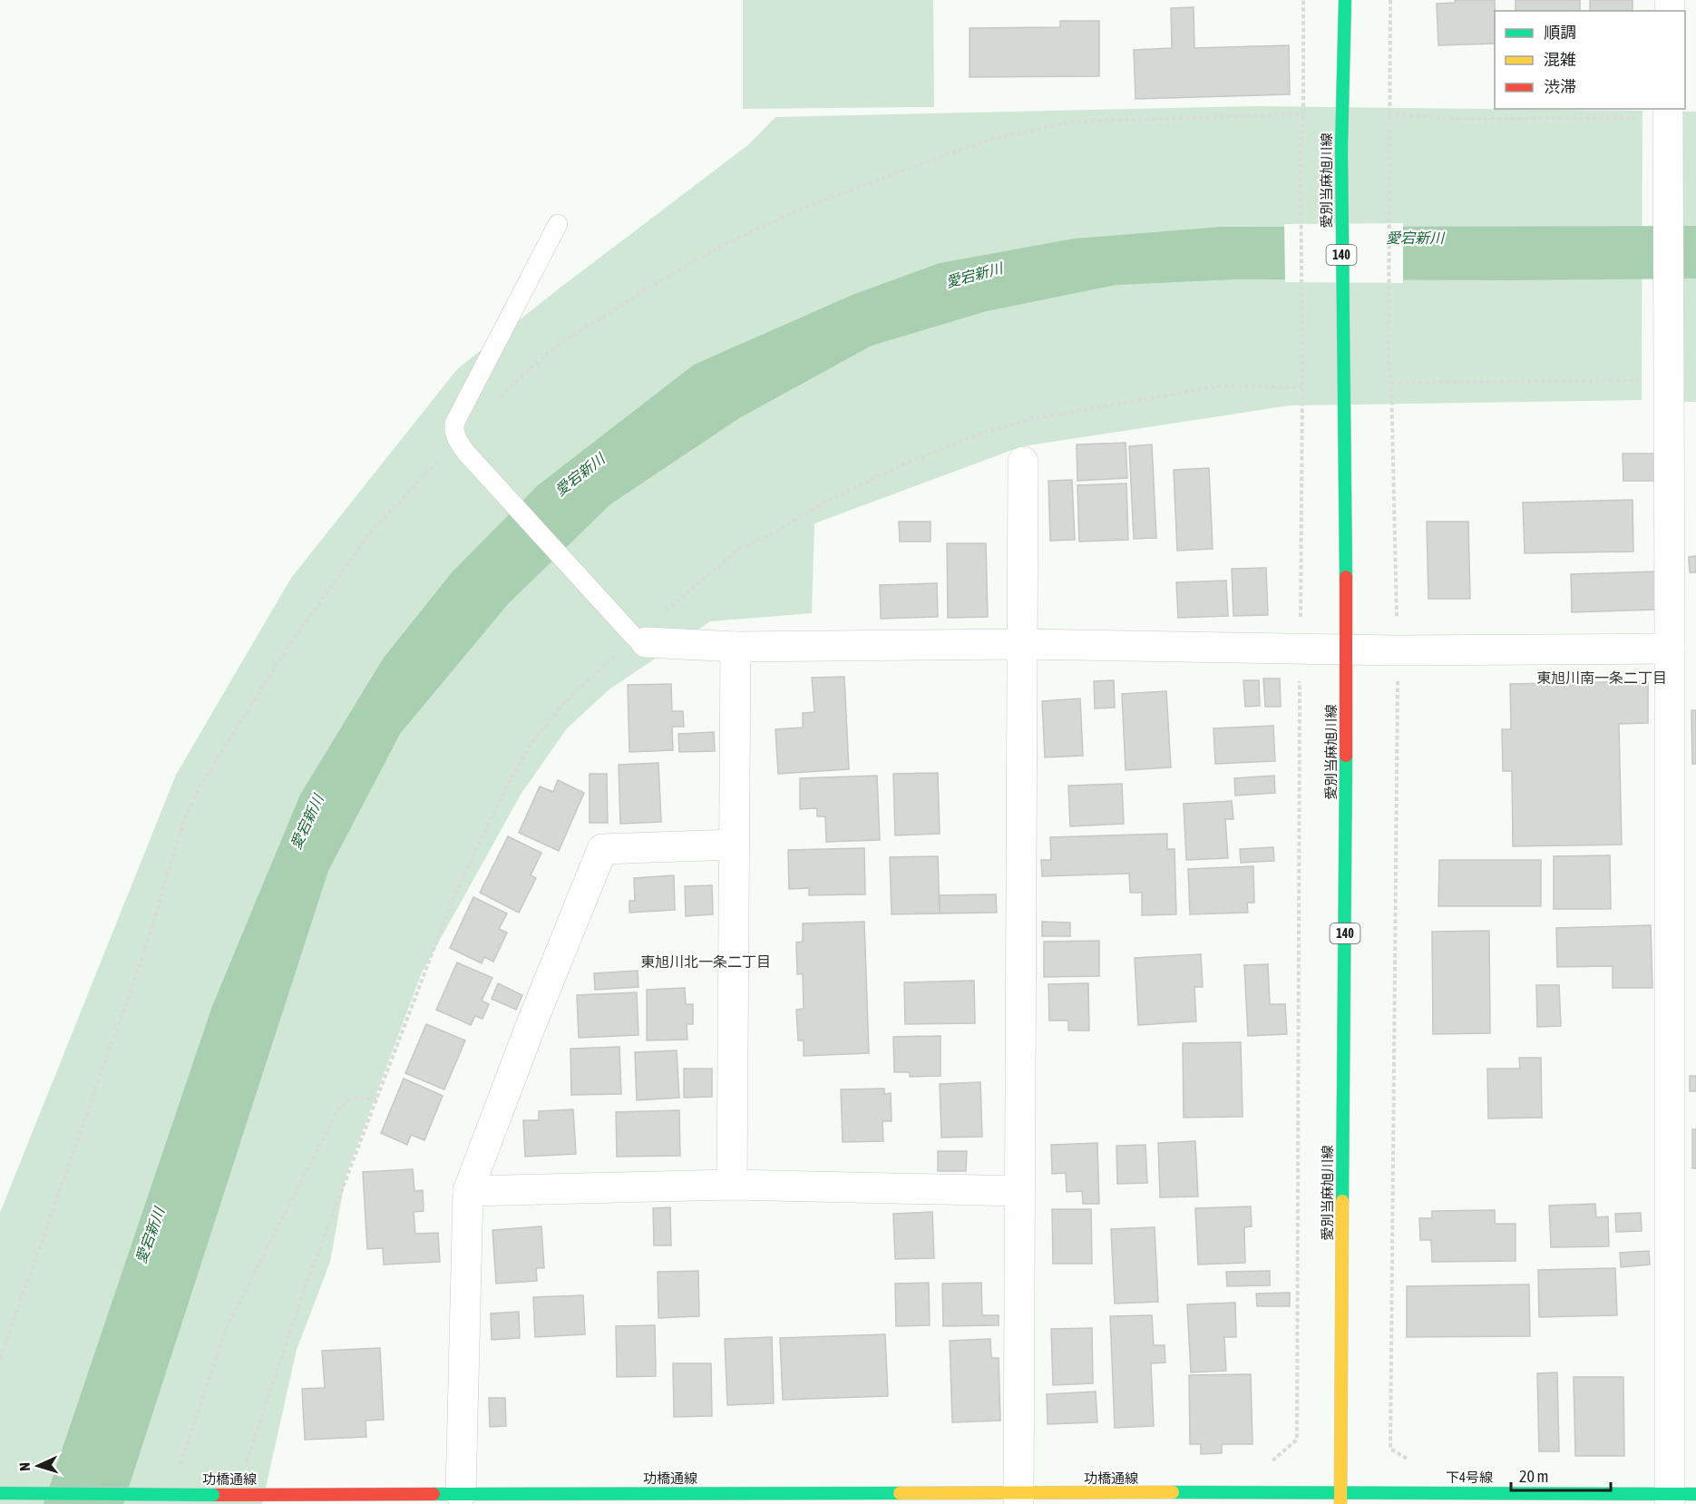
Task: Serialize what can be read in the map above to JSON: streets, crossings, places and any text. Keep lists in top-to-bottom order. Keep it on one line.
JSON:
{"streets":{"street":["愛別当麻旭川線","140","下4号線","功橋通線"]},"crossings":[["愛別当麻旭川線","下4号線"],["愛別当麻旭川線","功橋通線"],["下4号線","功橋通線"]],"districts":["東旭川南一条二丁目","東旭川北一条二丁目"],"water":["愛宕新川"],"legend":["順調","混雑","渋滞"],"scale_bar":"20 m","north":"left"}
